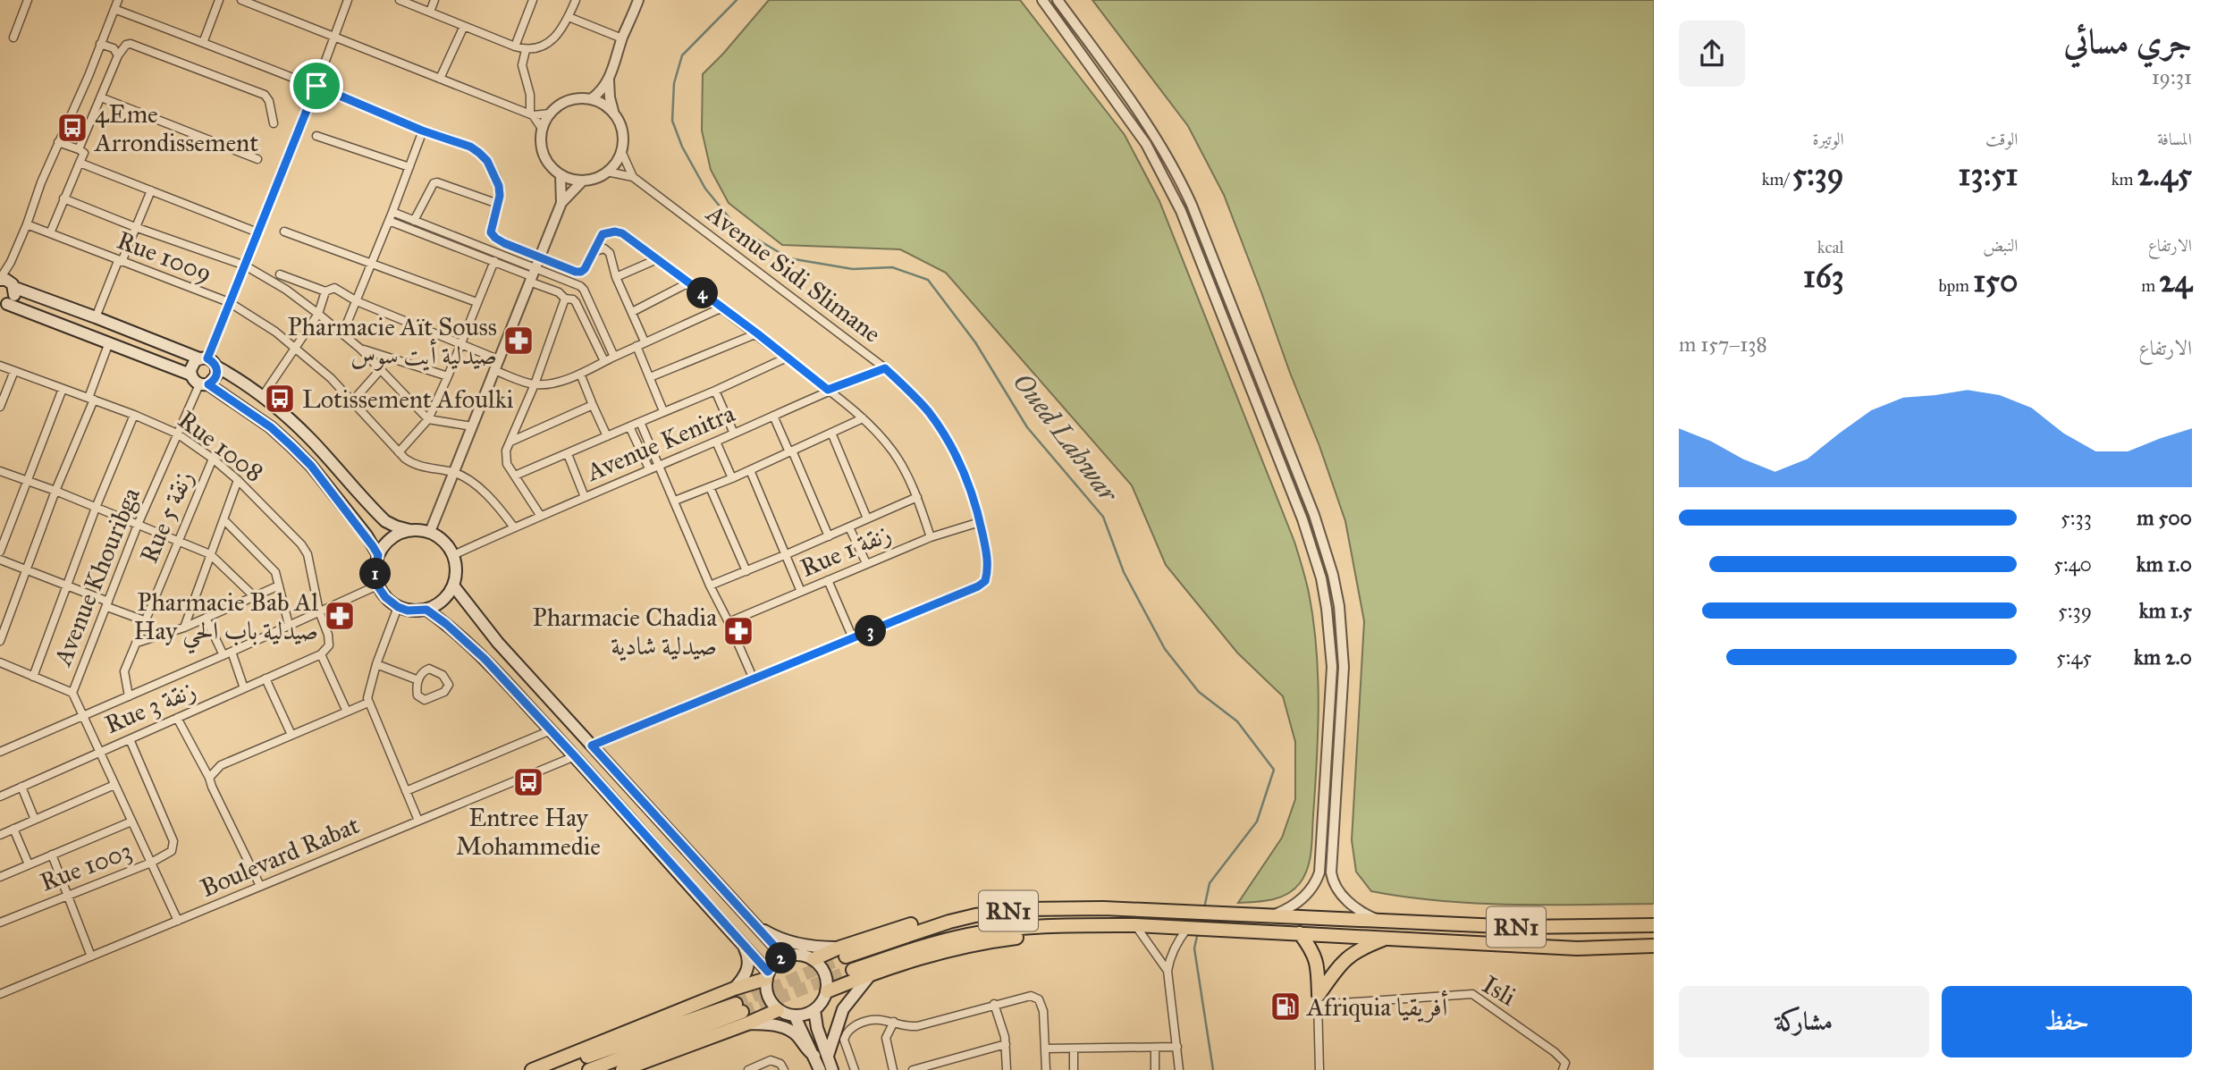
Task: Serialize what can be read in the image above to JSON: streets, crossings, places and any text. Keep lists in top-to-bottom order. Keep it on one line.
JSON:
{"streets":{"highway":["RN1"],"street":["Rue 1009","Avenue Sidi Slimane","Avenue Kenitra","Rue 1008","Rue 5 زنقة","Rue 1 زنقة","Avenue Khouribga","Rue 3 زنقة","Boulevard Rabat","Rue 1003","Isli"]},"crossings":[["Avenue Sidi Slimane","Avenue Kenitra"],["Avenue Sidi Slimane","Rue 1 زنقة"],["Rue 1008","Rue 5 زنقة"],["Rue 1008","Avenue Khouribga"],["Rue 1008","Rue 3 زنقة"],["Avenue Khouribga","Rue 3 زنقة"],["Avenue Khouribga","Boulevard Rabat"],["Avenue Khouribga","Rue 1003"]],"water":["Oued Lahwar"],"places":{"bus stop":["4Eme Arrondissement","Lotissement Afoulki","Entree Hay Mohammedie"],"pharmacy":["Pharmacie Aït Souss صيدلية أيت سوس","Pharmacie Bab Al Hay صيدلية باب الحي","Pharmacie Chadia صيدلية شادية"],"fuel station":["Afriquia أفريقيا"]},"page":{"heading":["جري مسائي","19:31"],"stats":[["المسافة","2.45 km"],["الوقت","13:51"],["الوتيرة","5:39 /km"],["الارتفاع","24 m"],["النبض","150 bpm"],["kcal","163"]],"pins":["4","1","3","2"],"chart":["الارتفاع","138–157 m"],"list":[{"name":"500 m","note":"5:33"},{"name":"1.0 km","note":"5:40"},{"name":"1.5 km","note":"5:39"},{"name":"2.0 km","note":"5:45"}],"buttons":["حفظ","مشاركة"]}}
